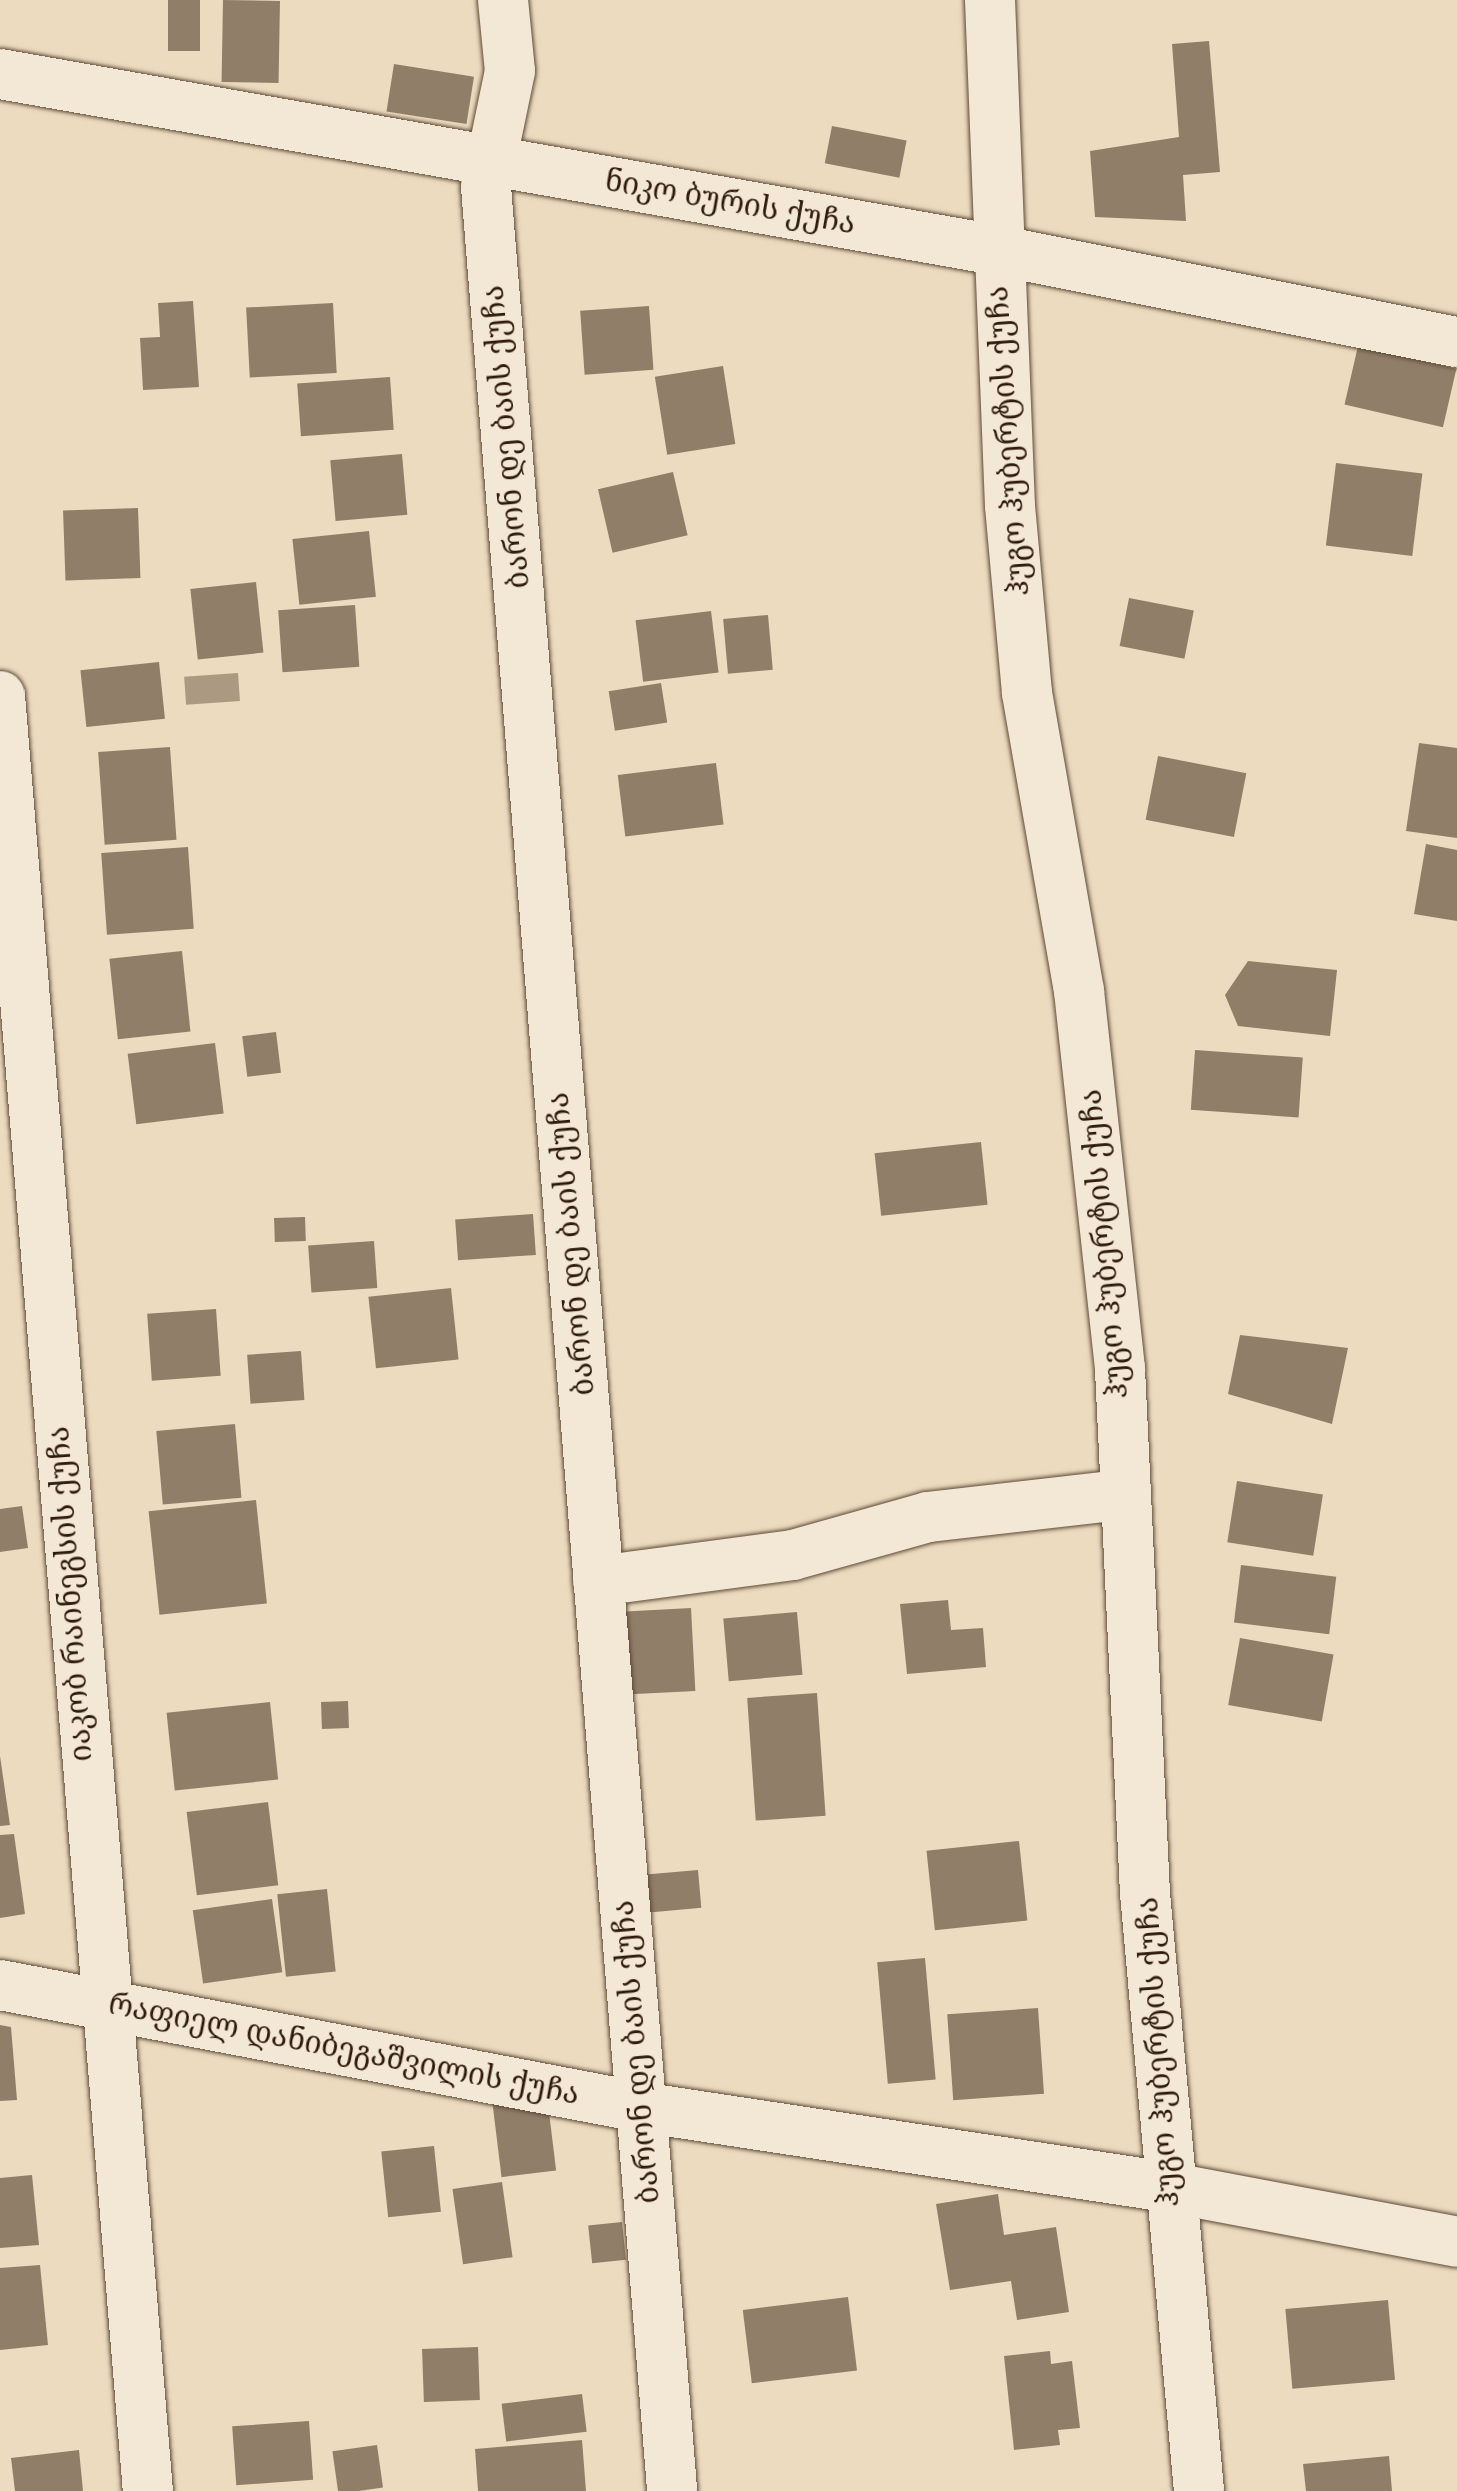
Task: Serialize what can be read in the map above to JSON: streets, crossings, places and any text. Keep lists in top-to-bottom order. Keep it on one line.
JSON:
{"streets":{"street":["ნიკო ბურის ქუჩა","ბარონ დე ბაის ქუჩა","ჰუგო ჰუბერტის ქუჩა","იაკობ რაინეგსის ქუჩა","რაფიელ დანიბეგაშვილის ქუჩა"]},"crossings":[["ნიკო ბურის ქუჩა","ბარონ დე ბაის ქუჩა"],["ნიკო ბურის ქუჩა","ჰუგო ჰუბერტის ქუჩა"],["ბარონ დე ბაის ქუჩა","რაფიელ დანიბეგაშვილის ქუჩა"],["ჰუგო ჰუბერტის ქუჩა","რაფიელ დანიბეგაშვილის ქუჩა"],["იაკობ რაინეგსის ქუჩა","რაფიელ დანიბეგაშვილის ქუჩა"]]}
